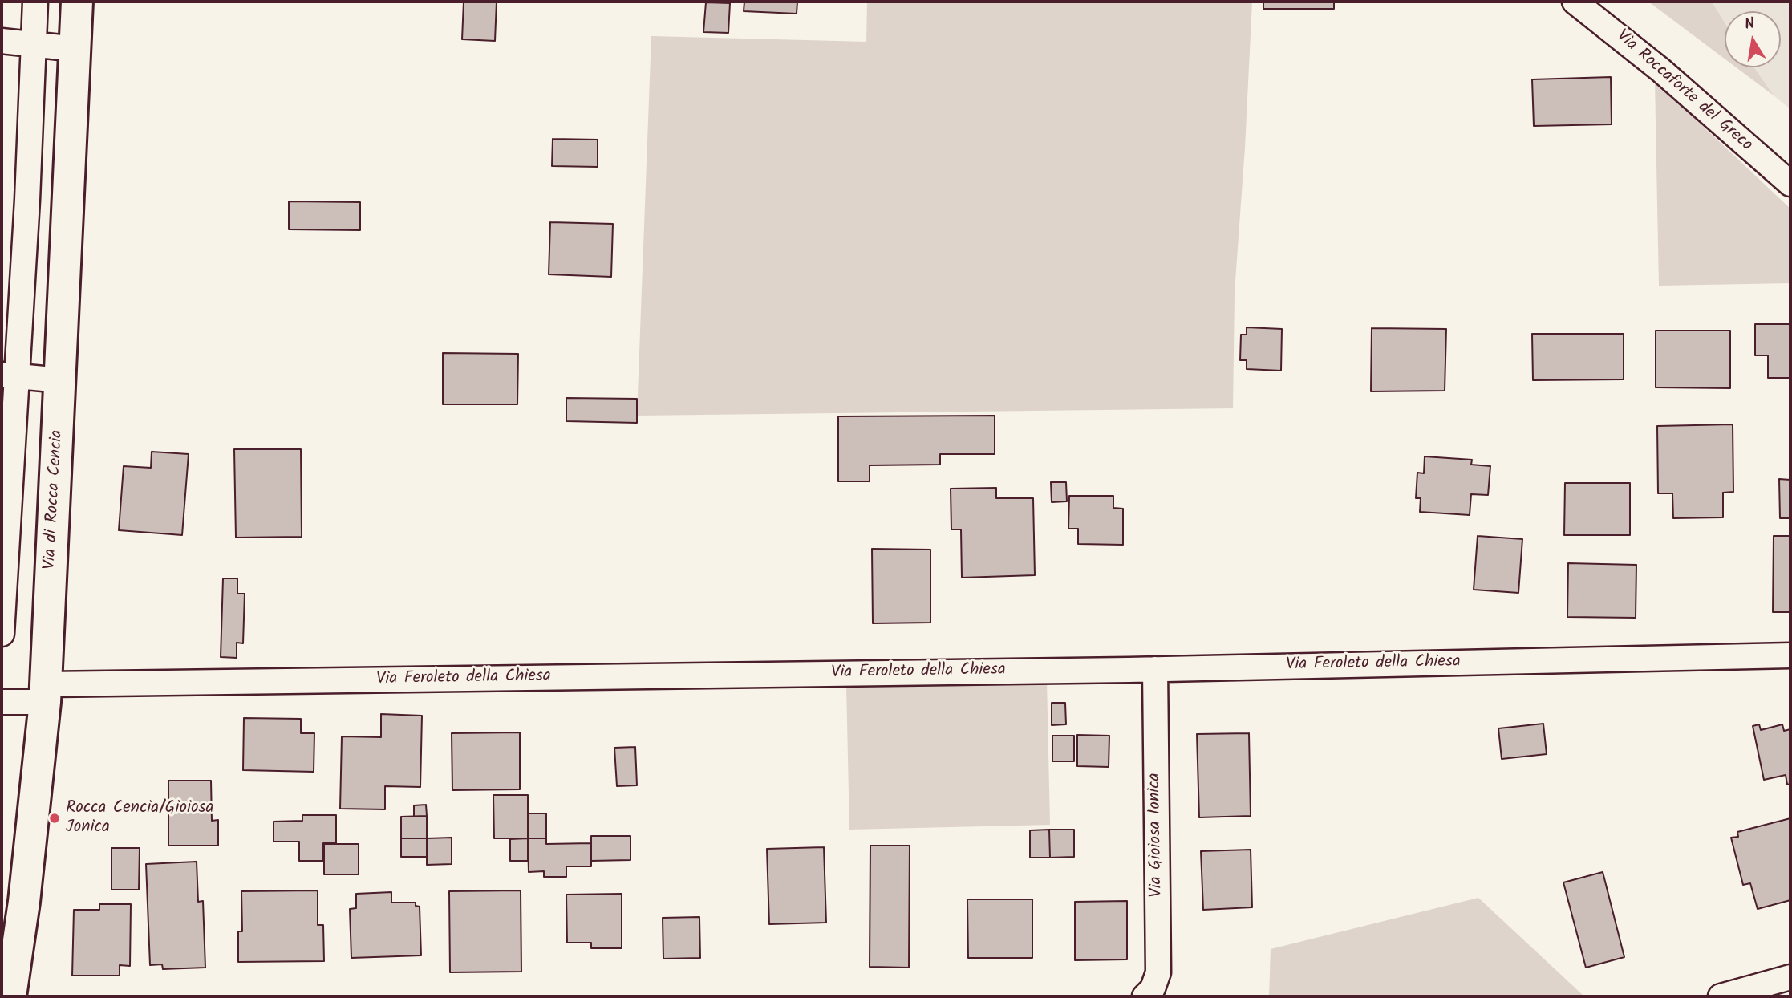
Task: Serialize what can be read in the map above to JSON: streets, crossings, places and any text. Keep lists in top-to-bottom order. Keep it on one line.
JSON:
{"streets":{"main road":["Via di Rocca Cencia"],"street":["Via Roccaforte del Greco","Via Feroleto della Chiesa","Via Gioiosa Ionica"]},"crossings":[["Via di Rocca Cencia","Via Feroleto della Chiesa"],["Via Feroleto della Chiesa","Via Gioiosa Ionica"]],"places":["Rocca Cencia/Gioiosa Jonica"],"north":"top"}
